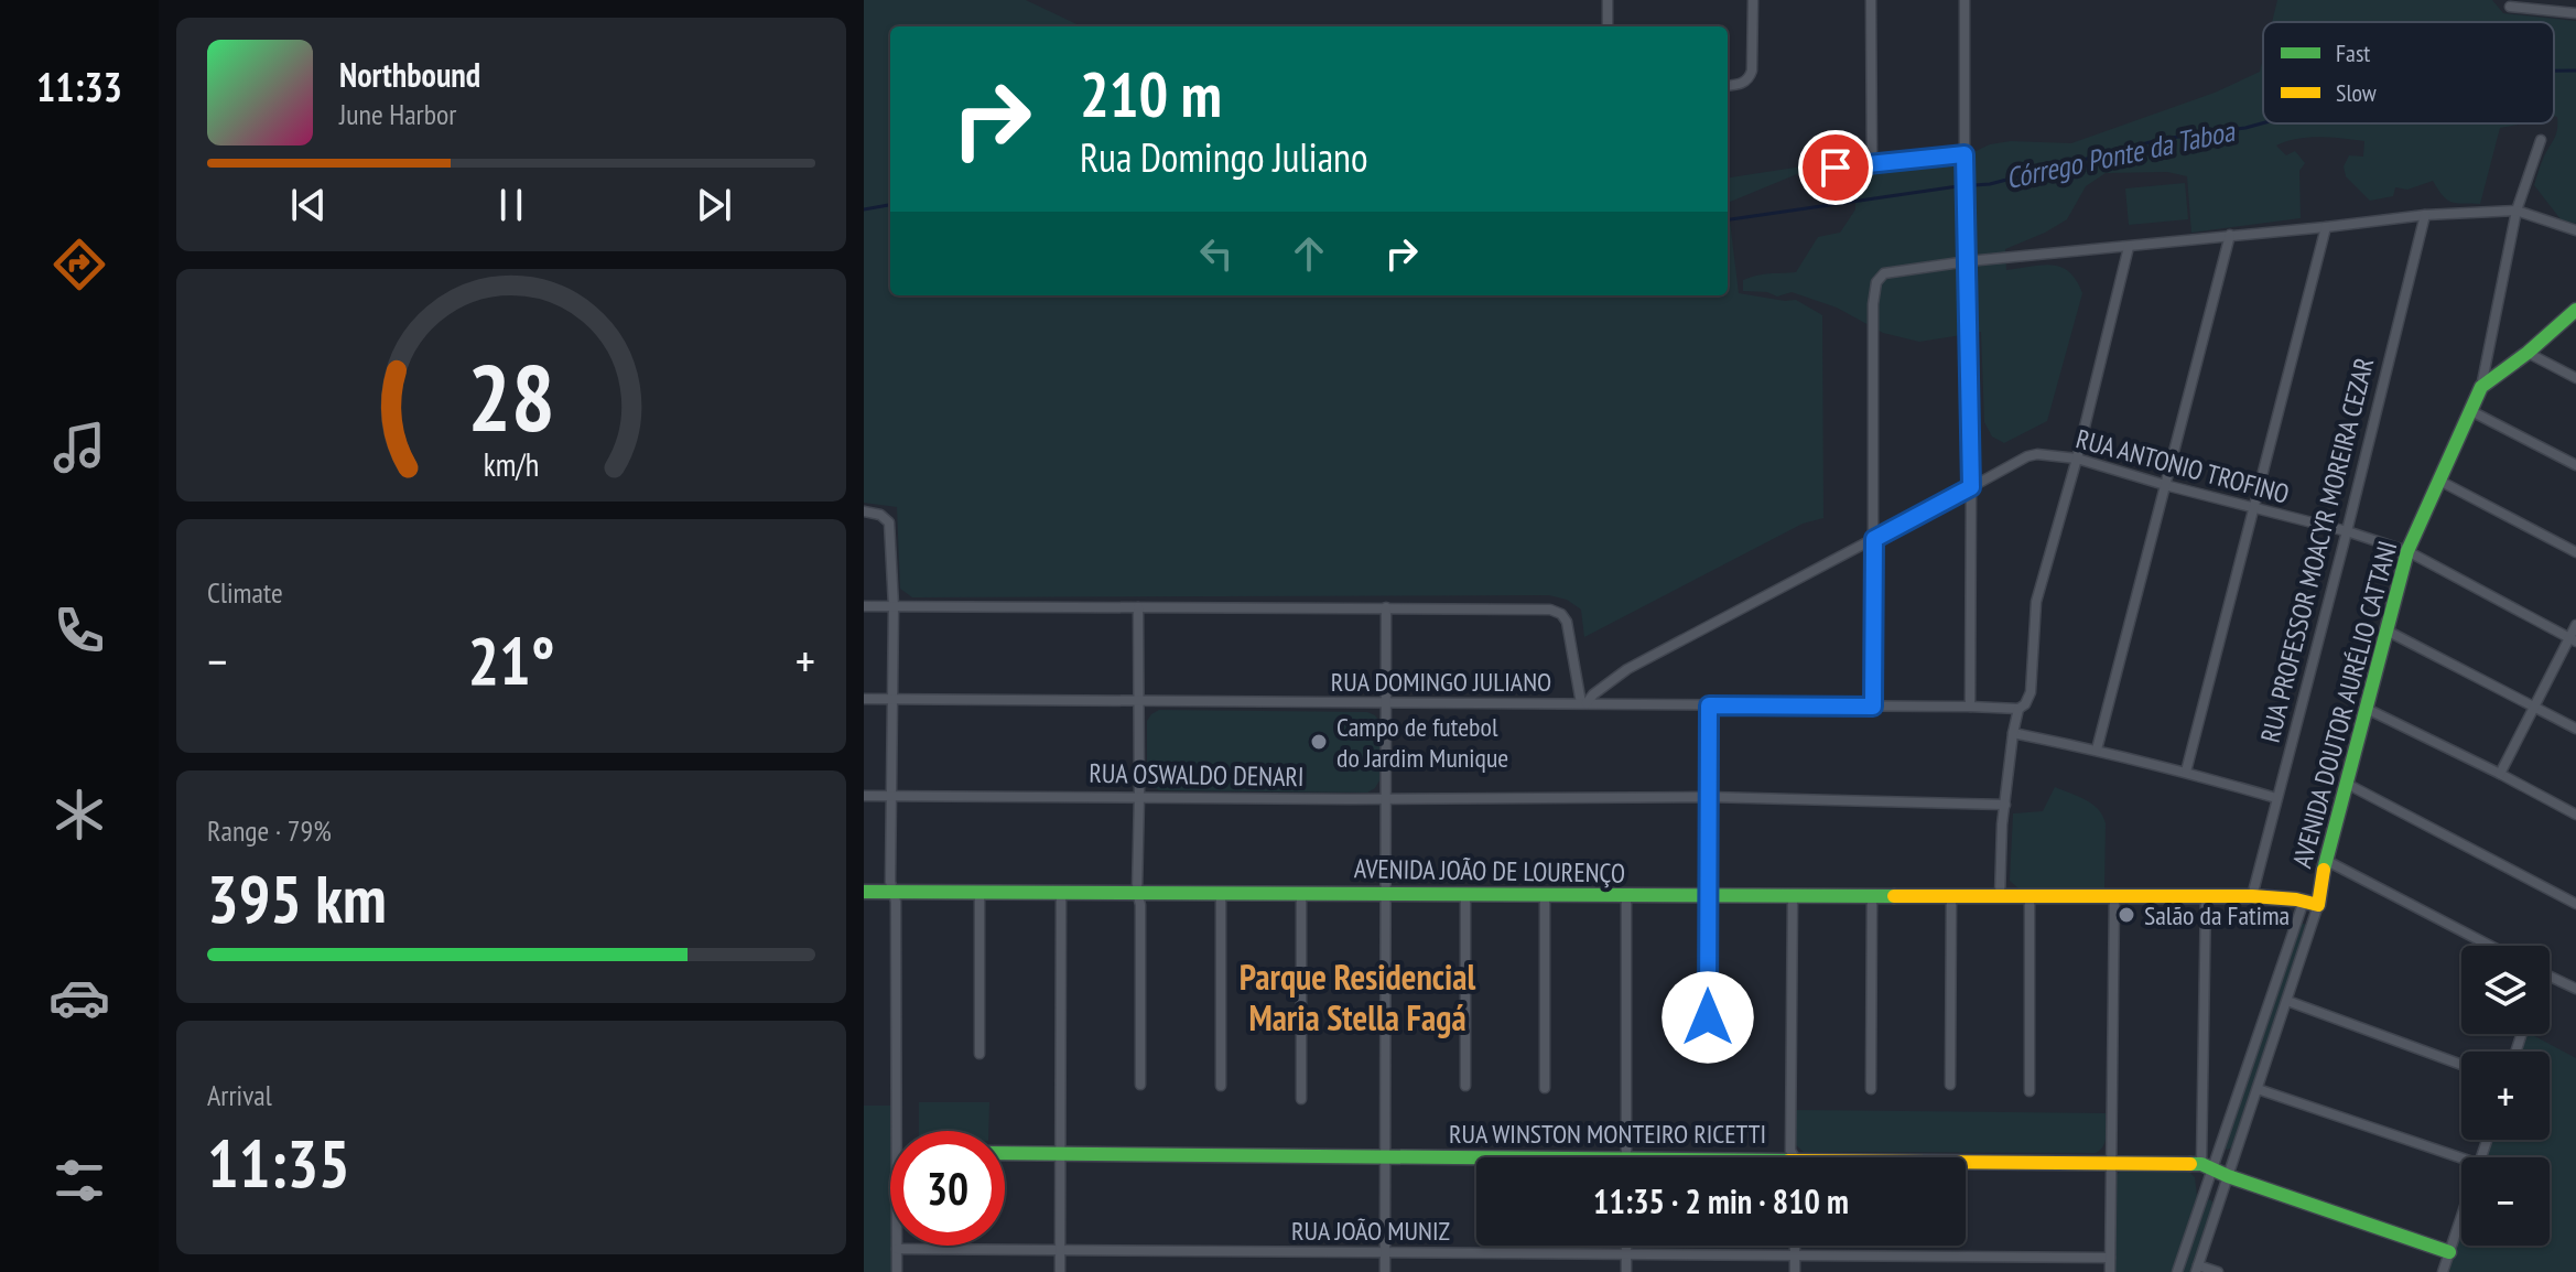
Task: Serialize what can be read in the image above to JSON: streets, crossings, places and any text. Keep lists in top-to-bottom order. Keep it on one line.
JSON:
{"streets":{"street":["RUA ANTONIO TROFINO","RUA PROFESSOR MOACYR MOREIRA CEZAR","RUA DOMINGO JULIANO","AVENIDA DOUTOR AURÉLIO CATTANI","RUA OSWALDO DENARI","AVENIDA JOÃO DE LOURENÇO","RUA WINSTON MONTEIRO RICETTI","RUA JOÃO MUNIZ"]},"crossings":[["RUA ANTONIO TROFINO","RUA PROFESSOR MOACYR MOREIRA CEZAR"],["RUA ANTONIO TROFINO","RUA DOMINGO JULIANO"],["RUA ANTONIO TROFINO","AVENIDA DOUTOR AURÉLIO CATTANI"],["RUA PROFESSOR MOACYR MOREIRA CEZAR","AVENIDA JOÃO DE LOURENÇO"],["AVENIDA DOUTOR AURÉLIO CATTANI","AVENIDA JOÃO DE LOURENÇO"],["AVENIDA DOUTOR AURÉLIO CATTANI","RUA WINSTON MONTEIRO RICETTI"]],"districts":["Parque Residencial Maria Stella Fagá"],"water":["Córrego Ponte da Taboa"],"places":["Campo de futebol do Jardim Munique","Salão da Fatima"],"legend":["Fast","Slow"],"page":{"tabs":"11:33","turn":["210 m","Rua Domingo Juliano"],"song":["Northbound","June Harbor"],"tile":["Climate",["Range · 79%","395 km"],["Arrival","11:35"]],"heat":["−","21°","+"],"map_buttons":["+","−"],"limit":"30","trip":"11:35 · 2 min · 810 m","gauge":["28","km/h"]}}
